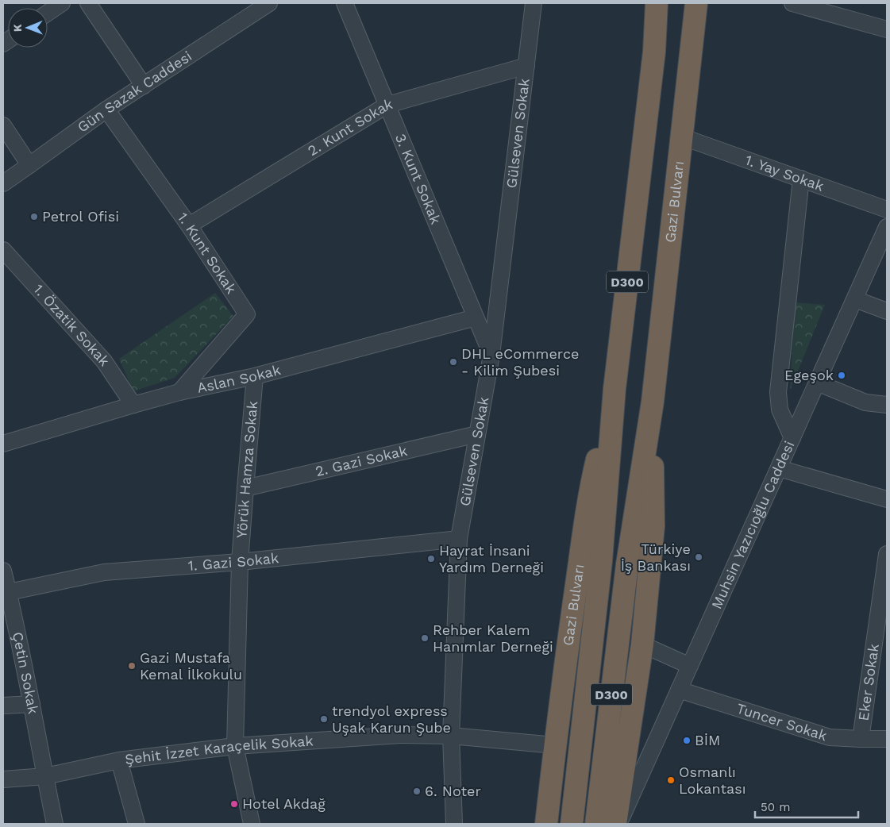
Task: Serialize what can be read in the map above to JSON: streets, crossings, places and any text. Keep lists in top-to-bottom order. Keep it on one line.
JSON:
{"streets":{"highway":["Gazi Bulvarı","D300"],"street":["Gün Sazak Caddesi","2. Kunt Sokak","Gülseven Sokak","1. Yay Sokak","3. Kunt Sokak","1. Kunt Sokak","1. Özatik Sokak","Aslan Sokak","2. Gazi Sokak","Yörük Hamza Sokak","Muhsin Yazıcıoğlu Caddesi","1. Gazi Sokak","Çetin Sokak","Eker Sokak","Tuncer Sokak","Şehit İzzet Karaçelik Sokak"]},"crossings":[["Gün Sazak Caddesi","1. Kunt Sokak"],["2. Kunt Sokak","Gülseven Sokak"],["2. Kunt Sokak","3. Kunt Sokak"],["2. Kunt Sokak","1. Kunt Sokak"],["Gülseven Sokak","3. Kunt Sokak"],["Gülseven Sokak","2. Gazi Sokak"],["Gülseven Sokak","1. Gazi Sokak"],["Gülseven Sokak","Şehit İzzet Karaçelik Sokak"],["1. Yay Sokak","Gazi Bulvarı"],["3. Kunt Sokak","Aslan Sokak"],["Gazi Bulvarı","Şehit İzzet Karaçelik Sokak"],["1. Kunt Sokak","Aslan Sokak"],["1. Özatik Sokak","Aslan Sokak"],["Aslan Sokak","Yörük Hamza Sokak"],["2. Gazi Sokak","Yörük Hamza Sokak"],["Yörük Hamza Sokak","1. Gazi Sokak"],["Yörük Hamza Sokak","Şehit İzzet Karaçelik Sokak"],["Muhsin Yazıcıoğlu Caddesi","Tuncer Sokak"],["1. Gazi Sokak","Çetin Sokak"],["Çetin Sokak","Şehit İzzet Karaçelik Sokak"],["Eker Sokak","Tuncer Sokak"]],"places":["Petrol Ofisi","DHL eCommerce - Kilim Şubesi","Egeşok","Türkiye İş Bankası","Hayrat İnsani Yardım Derneği","Rehber Kalem Hanımlar Derneği","Gazi Mustafa Kemal İlkokulu","trendyol express Uşak Karun Şube","BİM","Osmanlı Lokantası","6. Noter","Hotel Akdağ"],"scale_bar":"50 m","north":"left"}
